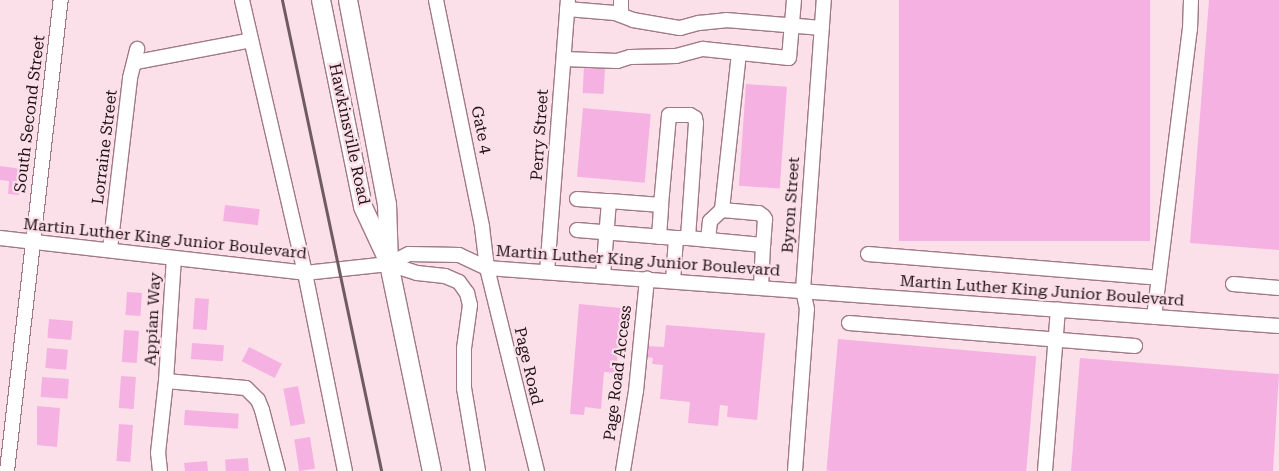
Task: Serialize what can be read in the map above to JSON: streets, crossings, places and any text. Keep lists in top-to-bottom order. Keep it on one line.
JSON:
{"streets":{"main road":["Hawkinsville Road"],"street":["South Second Street","Gate 4","Perry Street","Lorraine Street","Byron Street","Martin Luther King Junior Boulevard","Appian Way","Page Road","Page Road Access"]},"crossings":[["South Second Street","Martin Luther King Junior Boulevard"],["Gate 4","Martin Luther King Junior Boulevard"],["Gate 4","Page Road"],["Hawkinsville Road","Martin Luther King Junior Boulevard"],["Perry Street","Martin Luther King Junior Boulevard"],["Lorraine Street","Martin Luther King Junior Boulevard"],["Byron Street","Martin Luther King Junior Boulevard"],["Martin Luther King Junior Boulevard","Appian Way"],["Martin Luther King Junior Boulevard","Page Road"],["Martin Luther King Junior Boulevard","Page Road Access"]]}
